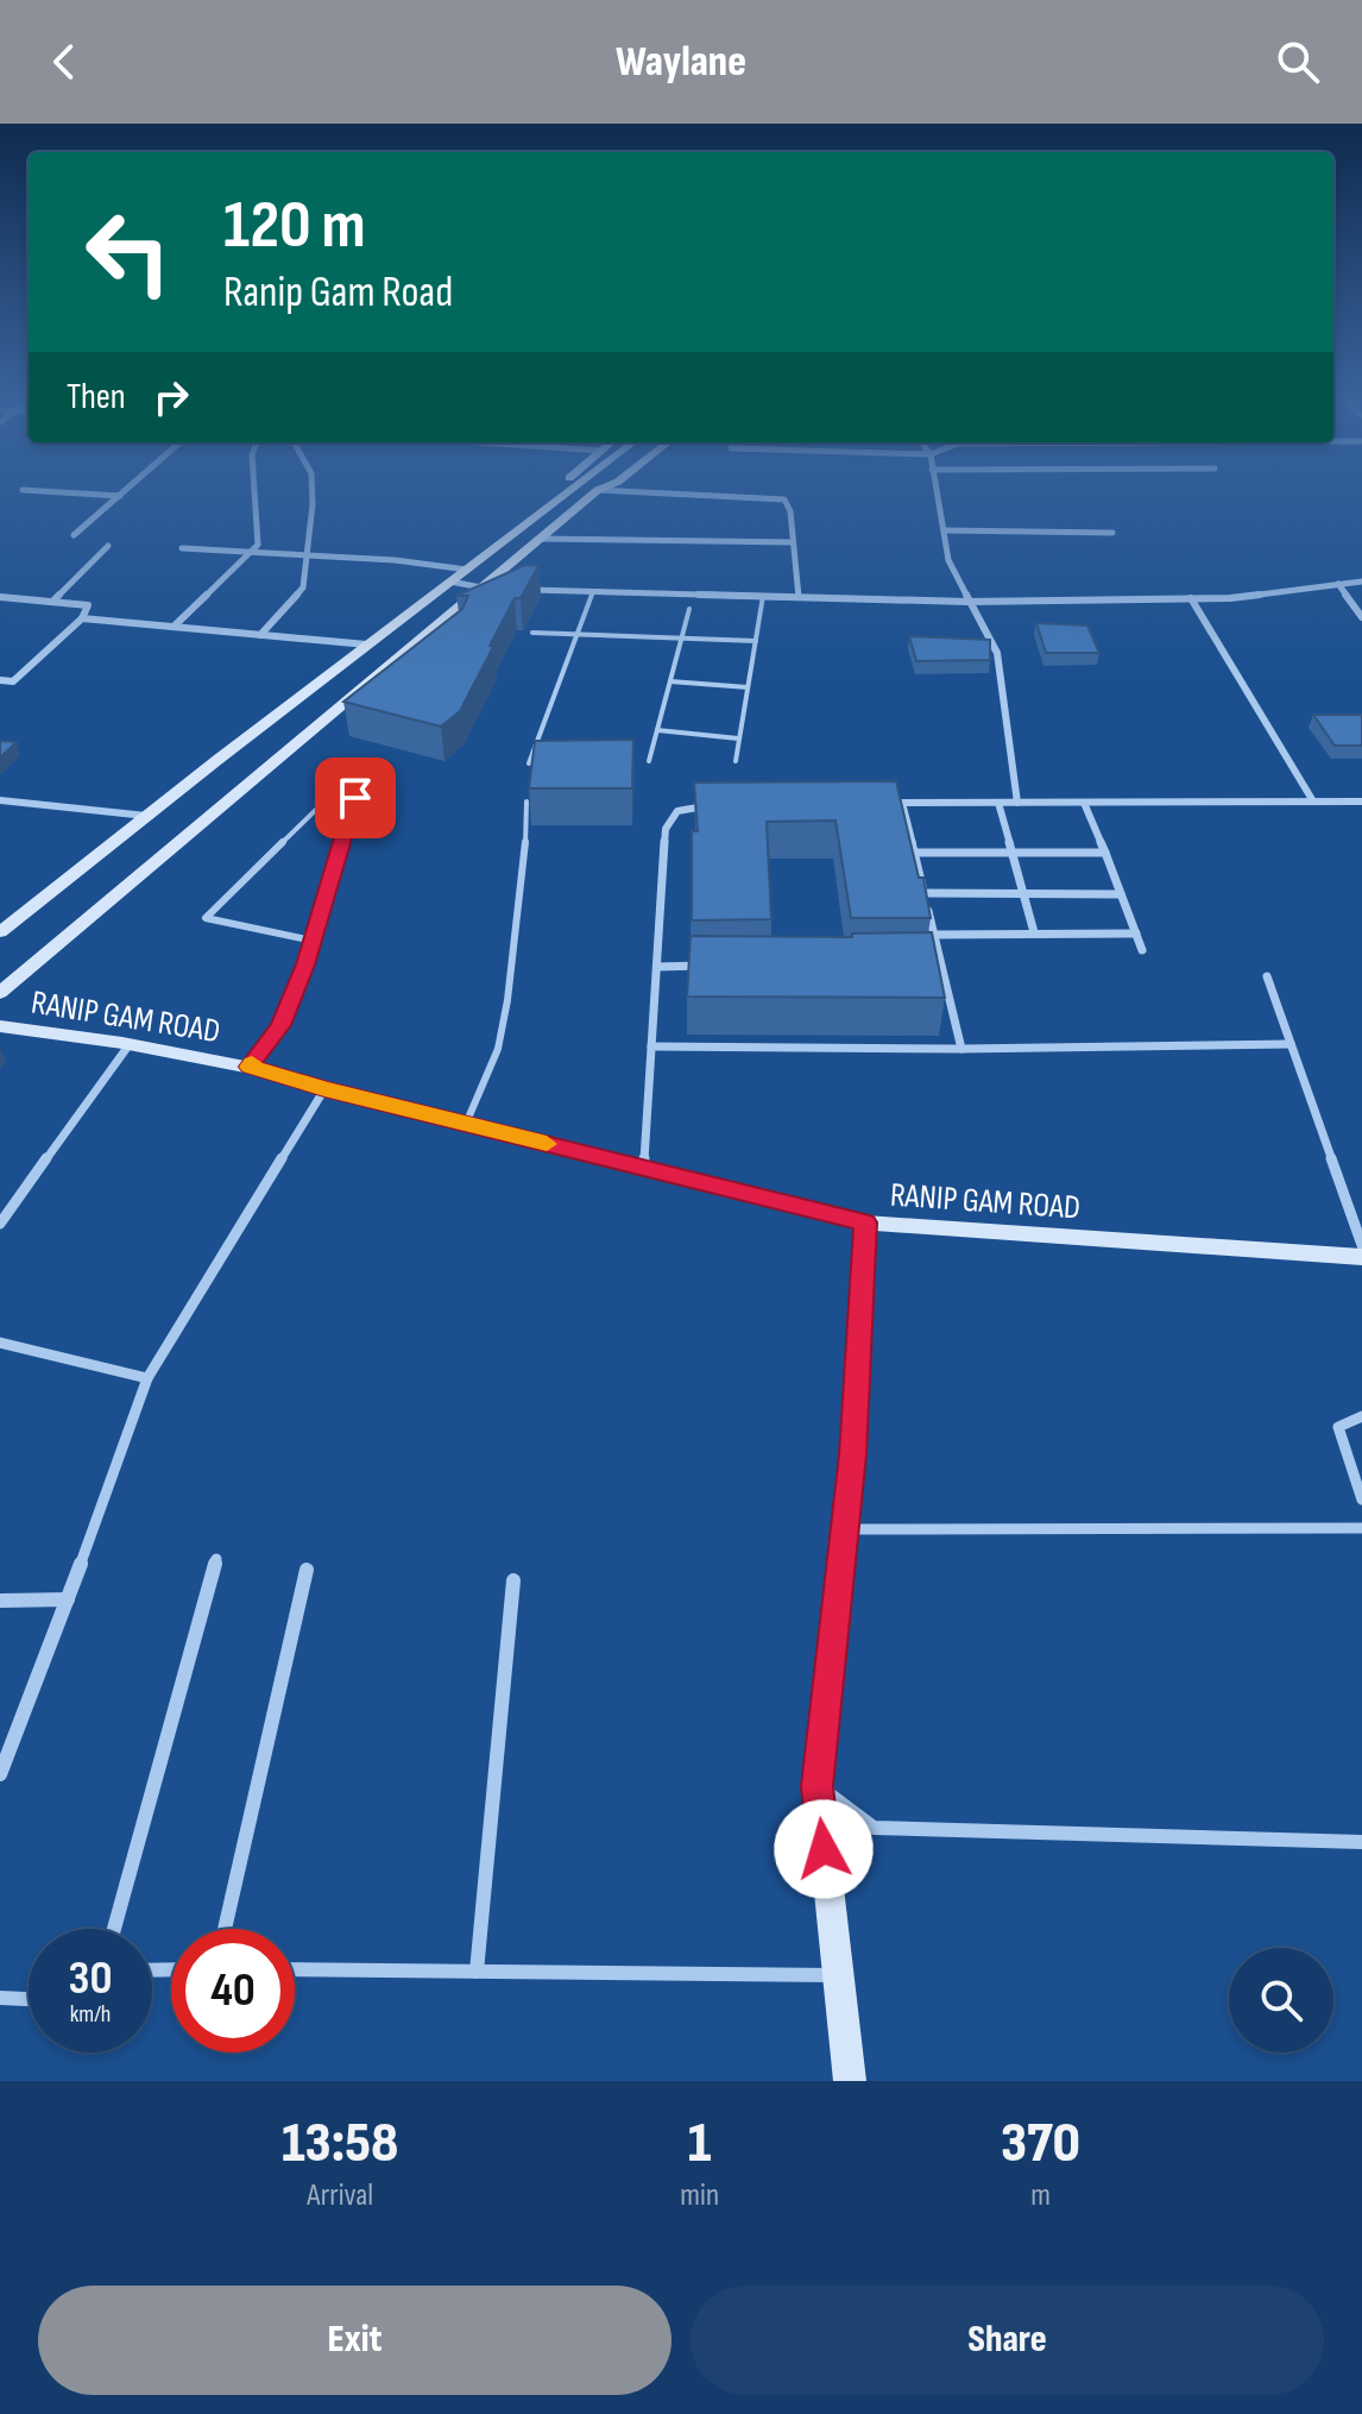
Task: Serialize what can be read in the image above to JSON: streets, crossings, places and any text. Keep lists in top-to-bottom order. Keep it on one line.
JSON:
{"streets":{"main road":["RANIP GAM ROAD"]},"page":{"header":"Waylane","turn":["120 m","Ranip Gam Road"],"then":"Then","speed":"30 km/h","limit":"40","eta":["13:58","Arrival","1","min","370","m"],"buttons":["Exit","Share"]}}
